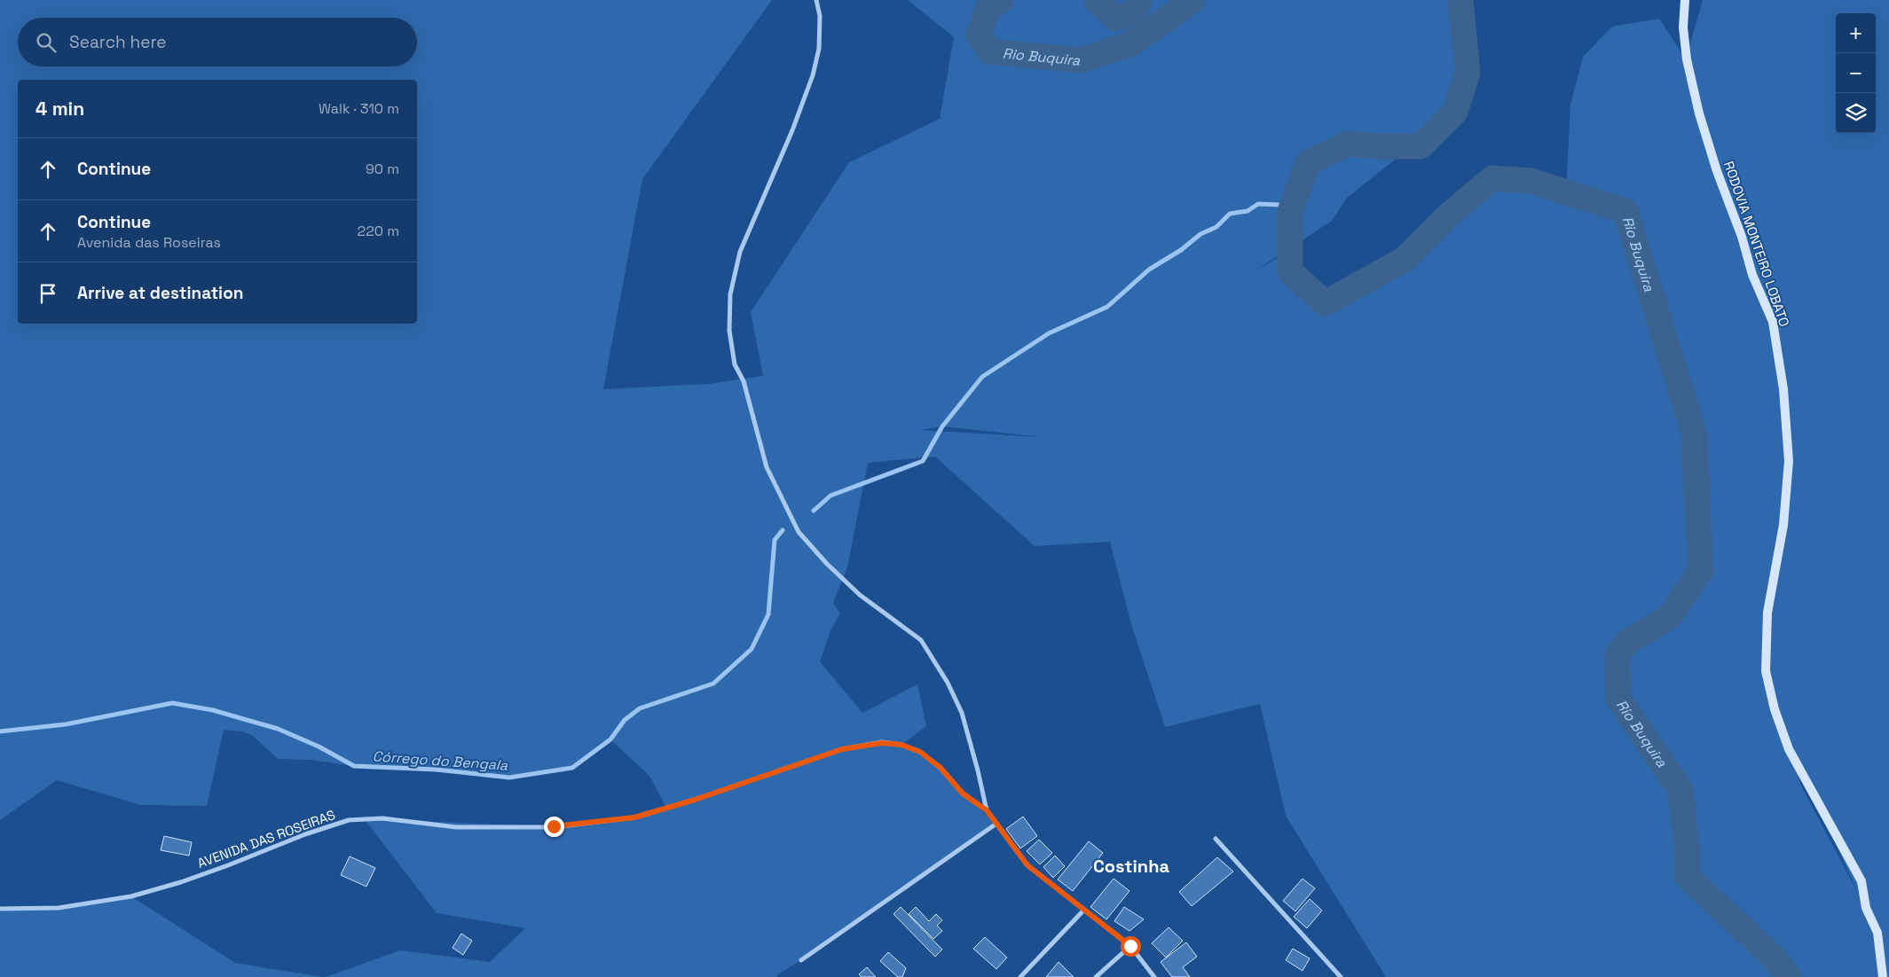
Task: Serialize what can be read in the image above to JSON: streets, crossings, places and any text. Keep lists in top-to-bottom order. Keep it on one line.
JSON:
{"streets":{"main road":["RODOVIA MONTEIRO LOBATO"],"street":["AVENIDA DAS ROSEIRAS"]},"districts":["Costinha"],"water":["Rio Buquira","Córrego do Bengala"],"page":{"map_buttons":["+","−"],"search":"Search here","heading":["4 min","Walk · 310 m"],"list":[["Continue","90 m"],["Continue","Avenida das Roseiras","220 m"],"Arrive at destination"]}}
